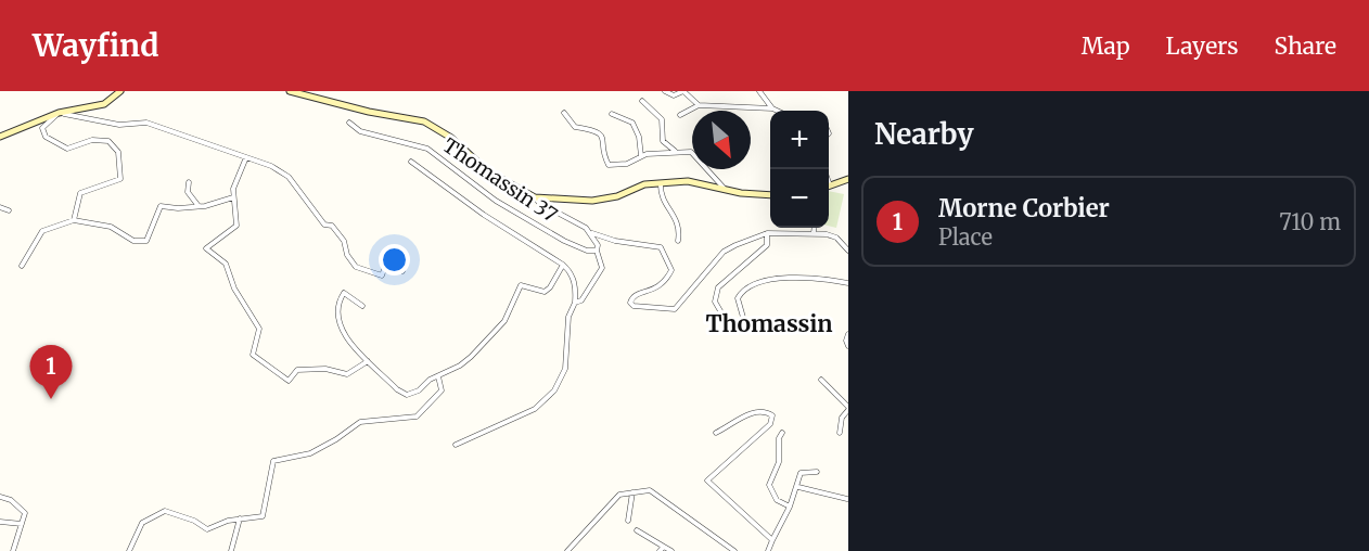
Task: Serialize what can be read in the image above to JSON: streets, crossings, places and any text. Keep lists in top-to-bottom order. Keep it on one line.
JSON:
{"streets":{"street":["Thomassin 37"]},"districts":["Thomassin"],"north":"bottom right","page":{"header":"Wayfind","nav":["Map","Layers","Share"],"heading":"Nearby","map_buttons":["+","−"],"list":[{"mark":"1","name":"Morne Corbier","note":"Place","value":"710 m"}],"pins":"1"}}
